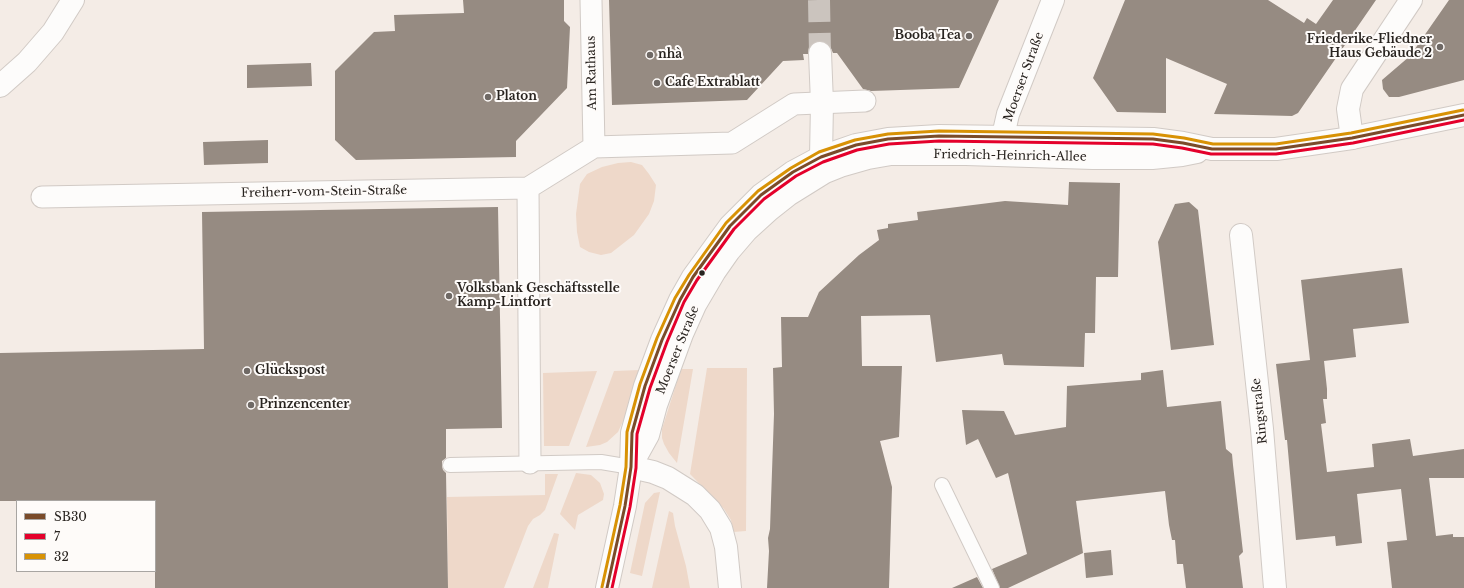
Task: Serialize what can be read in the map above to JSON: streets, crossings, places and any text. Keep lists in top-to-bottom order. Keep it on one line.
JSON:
{"streets":{"main road":["Moerser Straße","Friedrich-Heinrich-Allee","Ringstraße"],"street":["Am Rathaus","Freiherr-vom-Stein-Straße"]},"crossings":[["Moerser Straße","Friedrich-Heinrich-Allee"]],"places":["Booba Tea","Friederike-Fliedner Haus Gebäude 2","nhà","Cafe Extrablatt","Platon","Volksbank Geschäftsstelle Kamp-Lintfort","Glückspost","Prinzencenter"],"lines":["transit line 32","transit line SB30","transit line 7"],"legend":["SB30","7","32"]}
